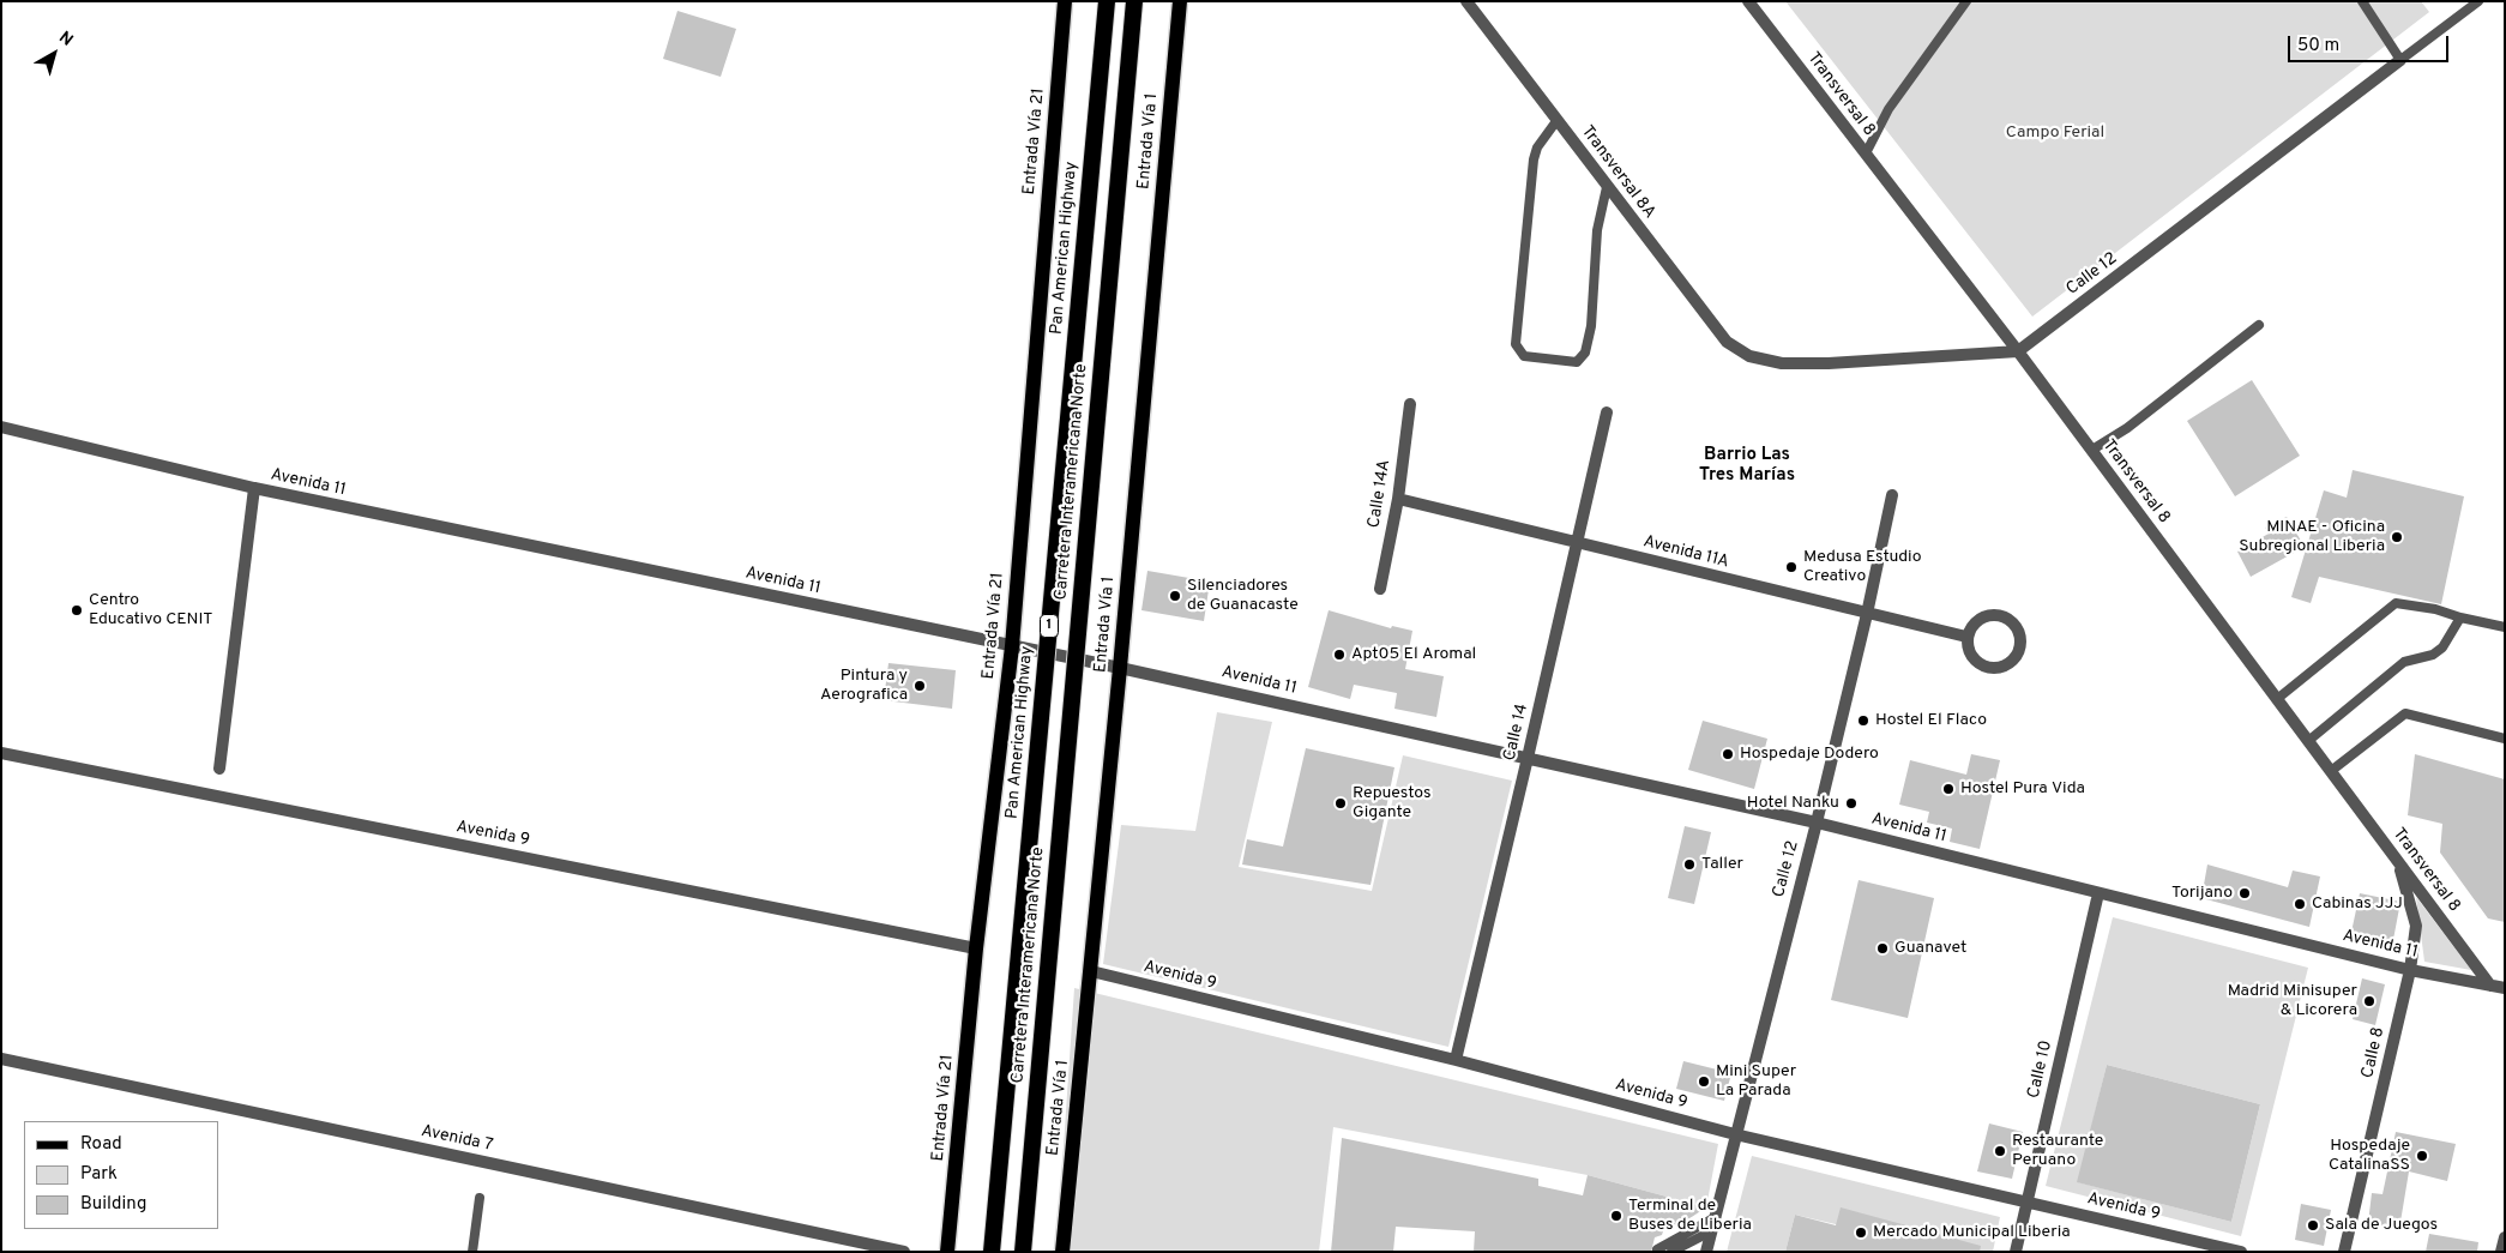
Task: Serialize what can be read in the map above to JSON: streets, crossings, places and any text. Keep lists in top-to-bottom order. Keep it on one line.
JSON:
{"streets":{"highway":["Pan American Highway","Carretera Interamericana Norte","1"],"main road":["Entrada Vía 21","Entrada Vía 1"],"street":["Transversal 8","Transversal 8A","Calle 12","Avenida 11","Calle 14A","Avenida 11A","Calle 14","Avenida 9","Calle 8","Calle 10","Avenida 7"]},"crossings":[["Transversal 8","Transversal 8A"],["Transversal 8","Calle 12"],["Transversal 8","Avenida 11"],["Transversal 8","Calle 8"],["Entrada Vía 21","Avenida 11"],["Entrada Vía 21","Avenida 9"],["Entrada Vía 1","Avenida 11"],["Entrada Vía 1","Avenida 9"],["Transversal 8A","Calle 12"],["Calle 12","Avenida 11"],["Calle 12","Avenida 11A"],["Calle 12","Avenida 9"],["Avenida 11","Calle 14"],["Avenida 11","Calle 8"],["Avenida 11","Calle 10"],["Calle 14A","Avenida 11A"],["Avenida 11A","Calle 14"],["Calle 14","Avenida 9"],["Avenida 9","Calle 10"]],"districts":["Barrio Las Tres Marías"],"parks":["Campo Ferial"],"places":["MINAE - Oficina Subregional Liberia","Medusa Estudio Creativo","Silenciadores de Guanacaste","Centro Educativo CENIT","Apt05 El Aromal","Pintura y Aerografica","Hostel El Flaco","Hospedaje Dodero","Hostel Pura Vida","Repuestos Gigante","Hotel Nanku","Taller","Torijano","Cabinas JJJ","Guanavet","Madrid Minisuper & Licorera","Mini Super La Parada","Restaurante Peruano","Hospedaje CatalinaSS","Terminal de Buses de Liberia","Sala de Juegos","Mercado Municipal Liberia"],"legend":["Road","Park","Building"],"scale_bar":"50 m","north":"top right"}
